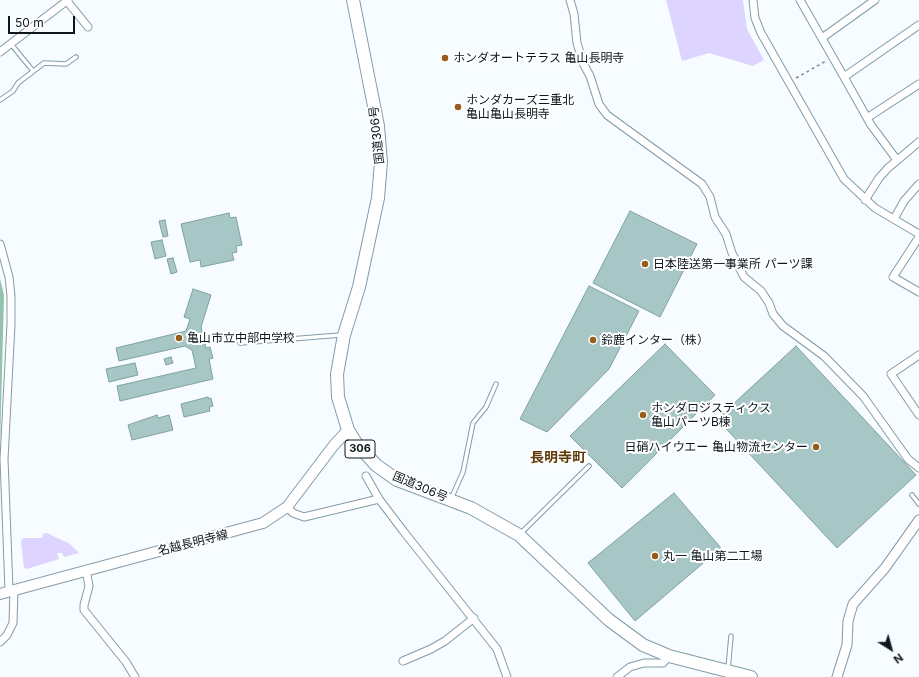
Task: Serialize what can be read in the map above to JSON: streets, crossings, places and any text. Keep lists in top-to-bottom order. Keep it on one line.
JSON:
{"streets":{"highway":["国道306号","306"],"main road":["名越長明寺線"]},"crossings":[["国道306号","名越長明寺線"]],"districts":["長明寺町"],"places":["ホンダオートテラス 亀山長明寺","ホンダカーズ三重北 亀山亀山長明寺","日本陸送第一事業所 パーツ課","亀山市立中部中学校","鈴鹿インター（株）","ホンダロジスティクス 亀山パーツB棟","日硝ハイウエー 亀山物流センター","丸一 亀山第二工場"],"scale_bar":"50 m","north":"bottom right"}
